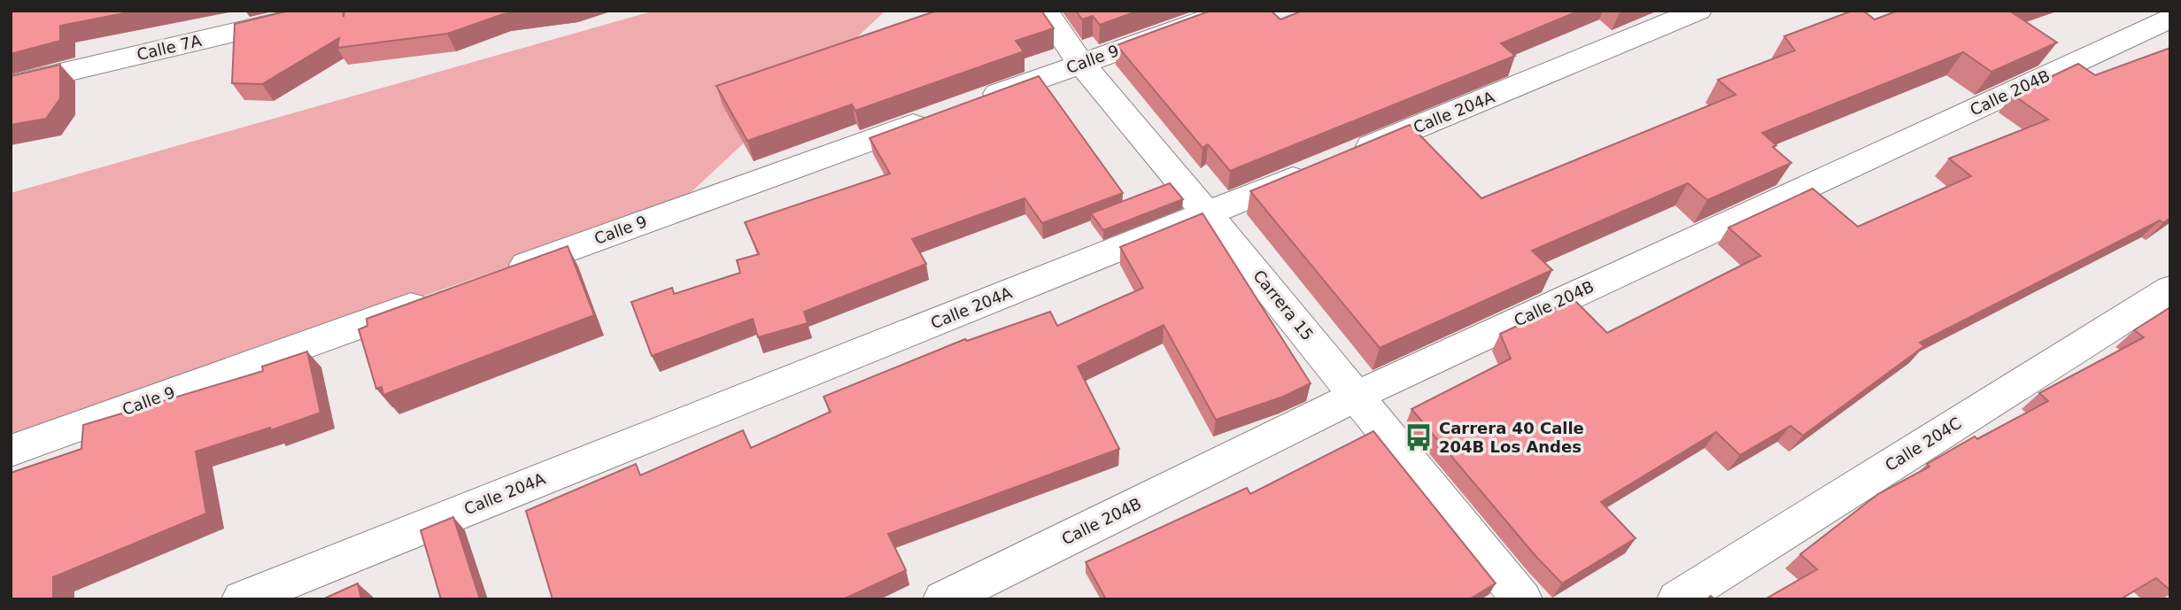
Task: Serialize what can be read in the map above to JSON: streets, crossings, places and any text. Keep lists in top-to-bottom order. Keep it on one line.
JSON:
{"streets":{"street":["Calle 7A","Calle 9","Calle 204B","Calle 204A","Carrera 15","Calle 204C"]},"crossings":[["Calle 9","Carrera 15"],["Calle 204B","Carrera 15"],["Calle 204A","Carrera 15"]],"places":{"bus stop":["Carrera 40 Calle 204B Los Andes"]}}
